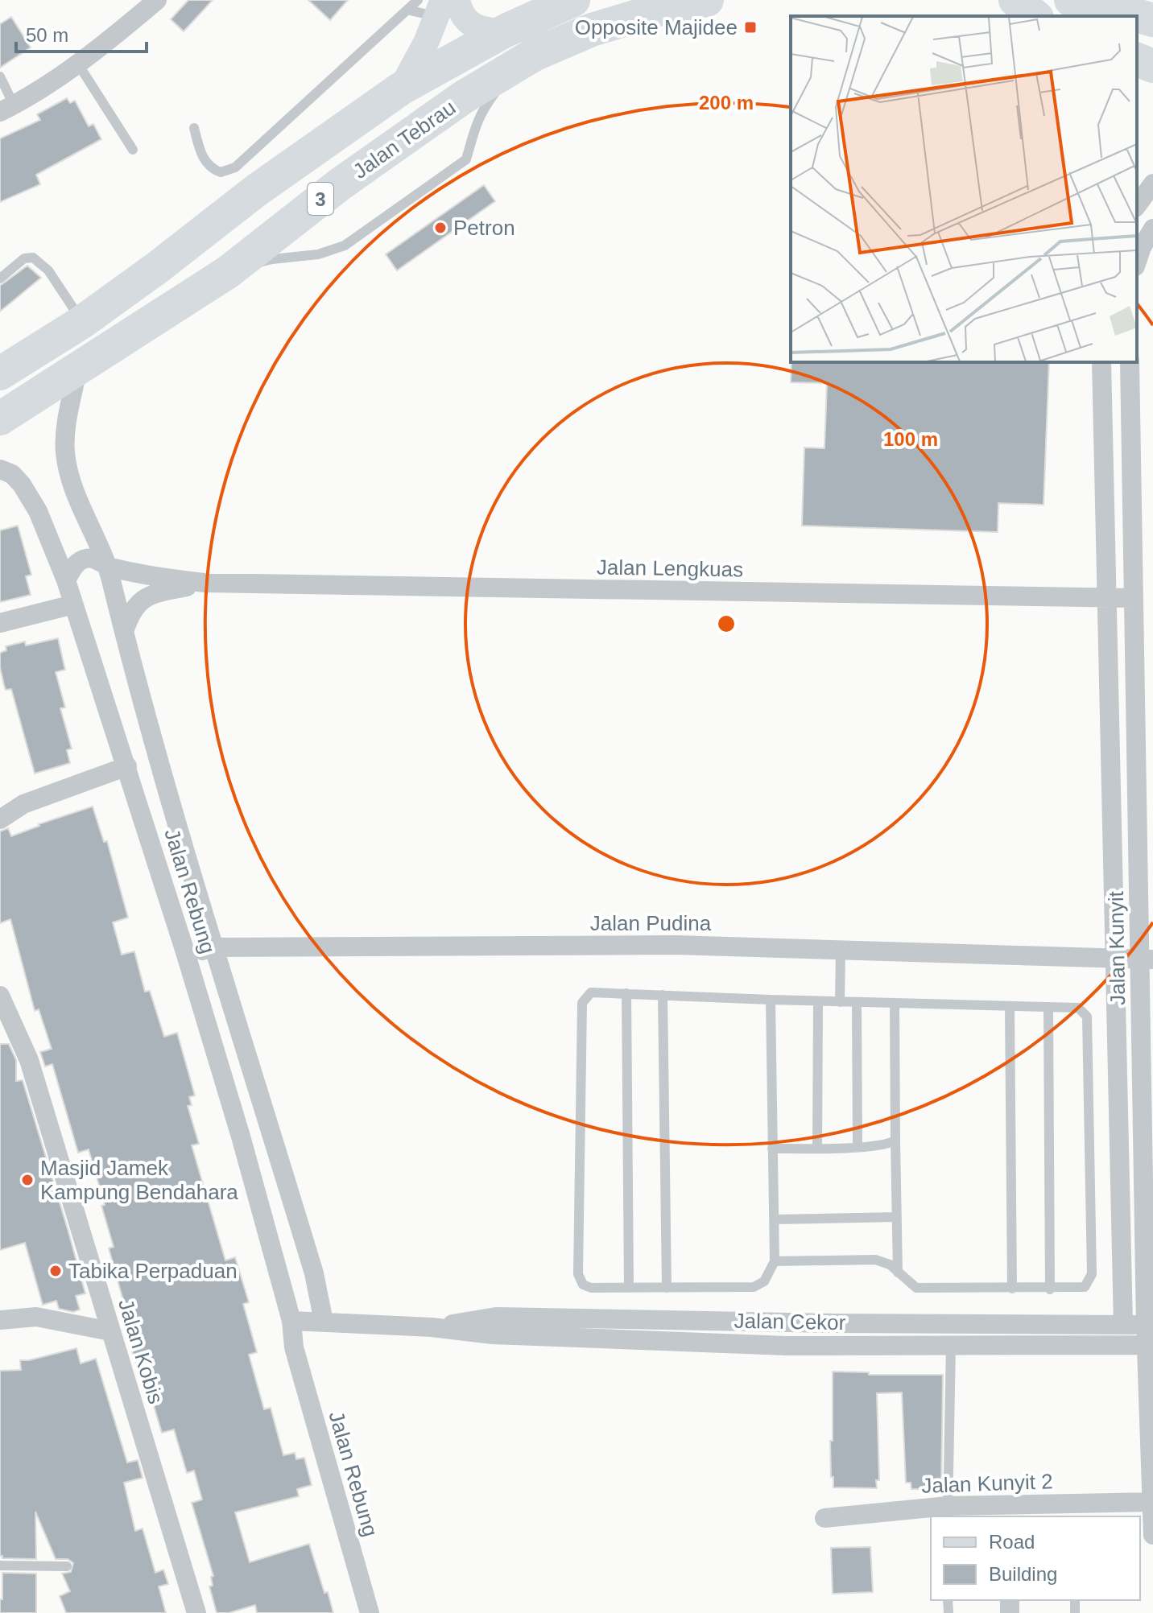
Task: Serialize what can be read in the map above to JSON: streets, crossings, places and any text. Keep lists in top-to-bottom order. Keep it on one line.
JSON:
{"streets":{"highway":["Jalan Tebrau","3"],"street":["Jalan Lengkuas","Jalan Rebung","Jalan Pudina","Jalan Kunyit","Jalan Cekor","Jalan Kobis","Jalan Kunyit 2"]},"crossings":[["Jalan Tebrau","Jalan Rebung"],["Jalan Lengkuas","Jalan Rebung"],["Jalan Lengkuas","Jalan Kunyit"],["Jalan Rebung","Jalan Pudina"],["Jalan Rebung","Jalan Cekor"],["Jalan Pudina","Jalan Kunyit"],["Jalan Kunyit","Jalan Cekor"],["Jalan Kunyit","Jalan Kunyit 2"]],"places":{"transit":["Opposite Majidee"],"other":["Petron","Masjid Jamek Kampung Bendahara","Tabika Perpaduan"]},"legend":["Road","Building"],"scale_bar":"50 m","rings":["200 m","100 m"]}
